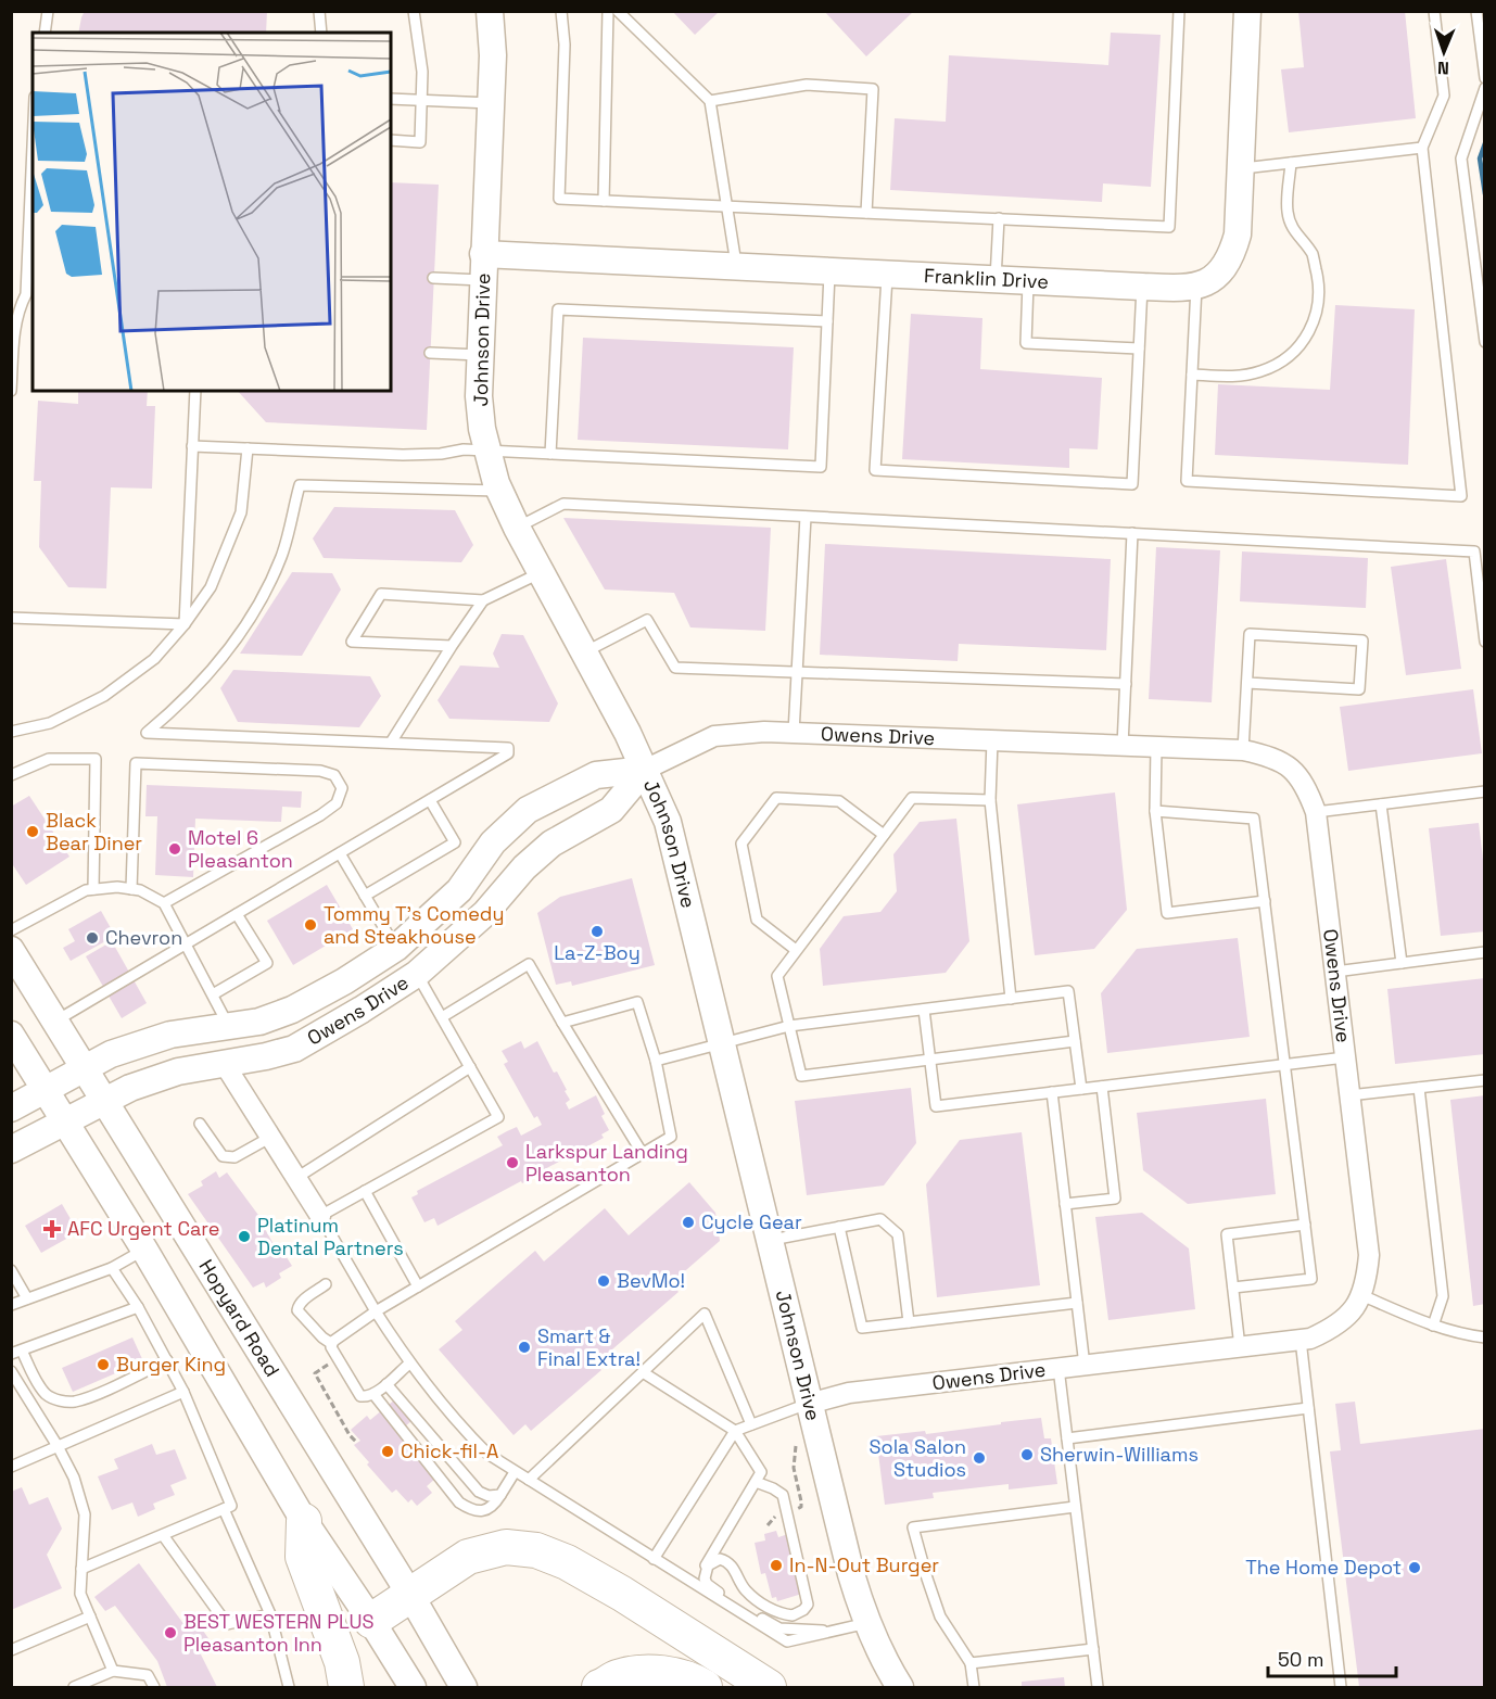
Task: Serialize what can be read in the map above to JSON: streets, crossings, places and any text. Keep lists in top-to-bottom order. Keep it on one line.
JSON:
{"streets":{"street":["Franklin Drive","Johnson Drive","Owens Drive","Hopyard Road"]},"crossings":[["Franklin Drive","Johnson Drive"],["Johnson Drive","Owens Drive"],["Owens Drive","Hopyard Road"]],"places":{"other":["Black Bear Diner","Motel 6 Pleasanton","Tommy T's Comedy and Steakhouse","La-Z-Boy","Chevron","Larkspur Landing Pleasanton","Cycle Gear","Platinum Dental Partners","BevMo!","Smart & Final Extra!","Burger King","Chick-fil-A","Sherwin-Williams","Sola Salon Studios","In-N-Out Burger","The Home Depot","BEST WESTERN PLUS Pleasanton Inn"],"health":["AFC Urgent Care"]},"scale_bar":"50 m","north":"bottom"}
